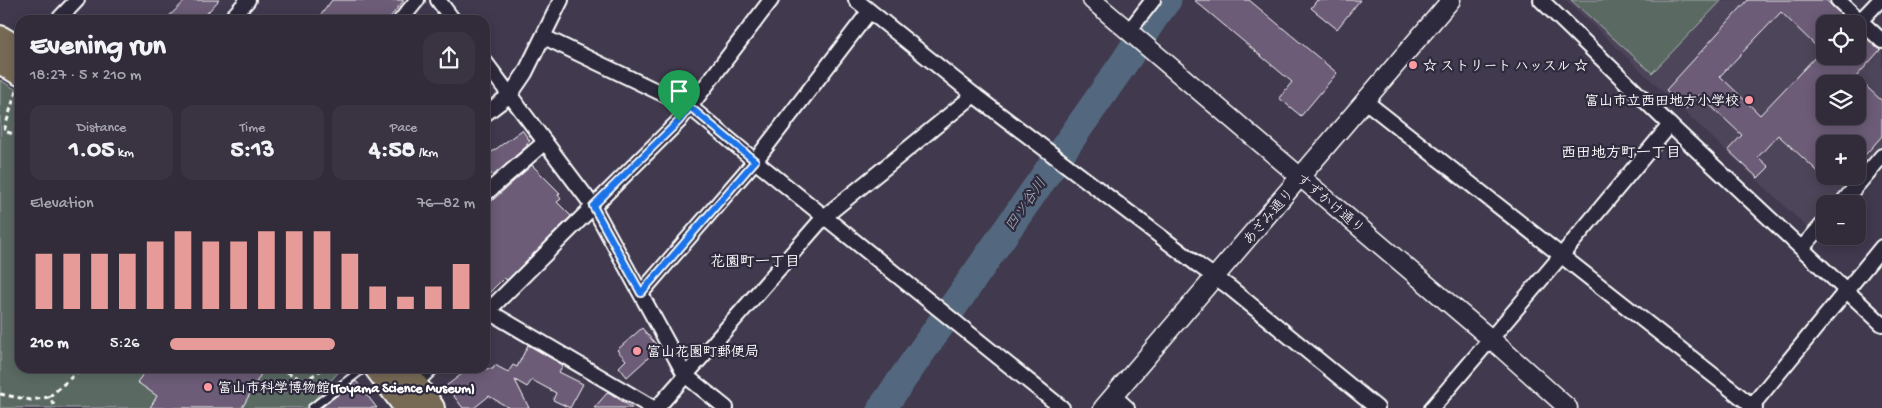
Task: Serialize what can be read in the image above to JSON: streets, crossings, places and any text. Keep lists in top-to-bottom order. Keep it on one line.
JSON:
{"streets":{"street":["すずかけ通り","あざみ通り"]},"crossings":[["すずかけ通り","あざみ通り"]],"districts":["西田地方町一丁目","花園町一丁目"],"water":["四ツ谷川"],"places":["☆ ストリート ハッスル ☆","富山市立西田地方小学校","富山花園町郵便局","富山市科学博物館(Toyama Science Museum)"],"page":{"map_buttons":["+","−"],"heading":["Evening run","18:27 · 5 × 210 m"],"stats":[["Distance","1.05 km"],["Time","5:13"],["Pace","4:58 /km"]],"chart":["Elevation","76–82 m"],"list":[{"name":"210 m","note":"5:26"}]}}
